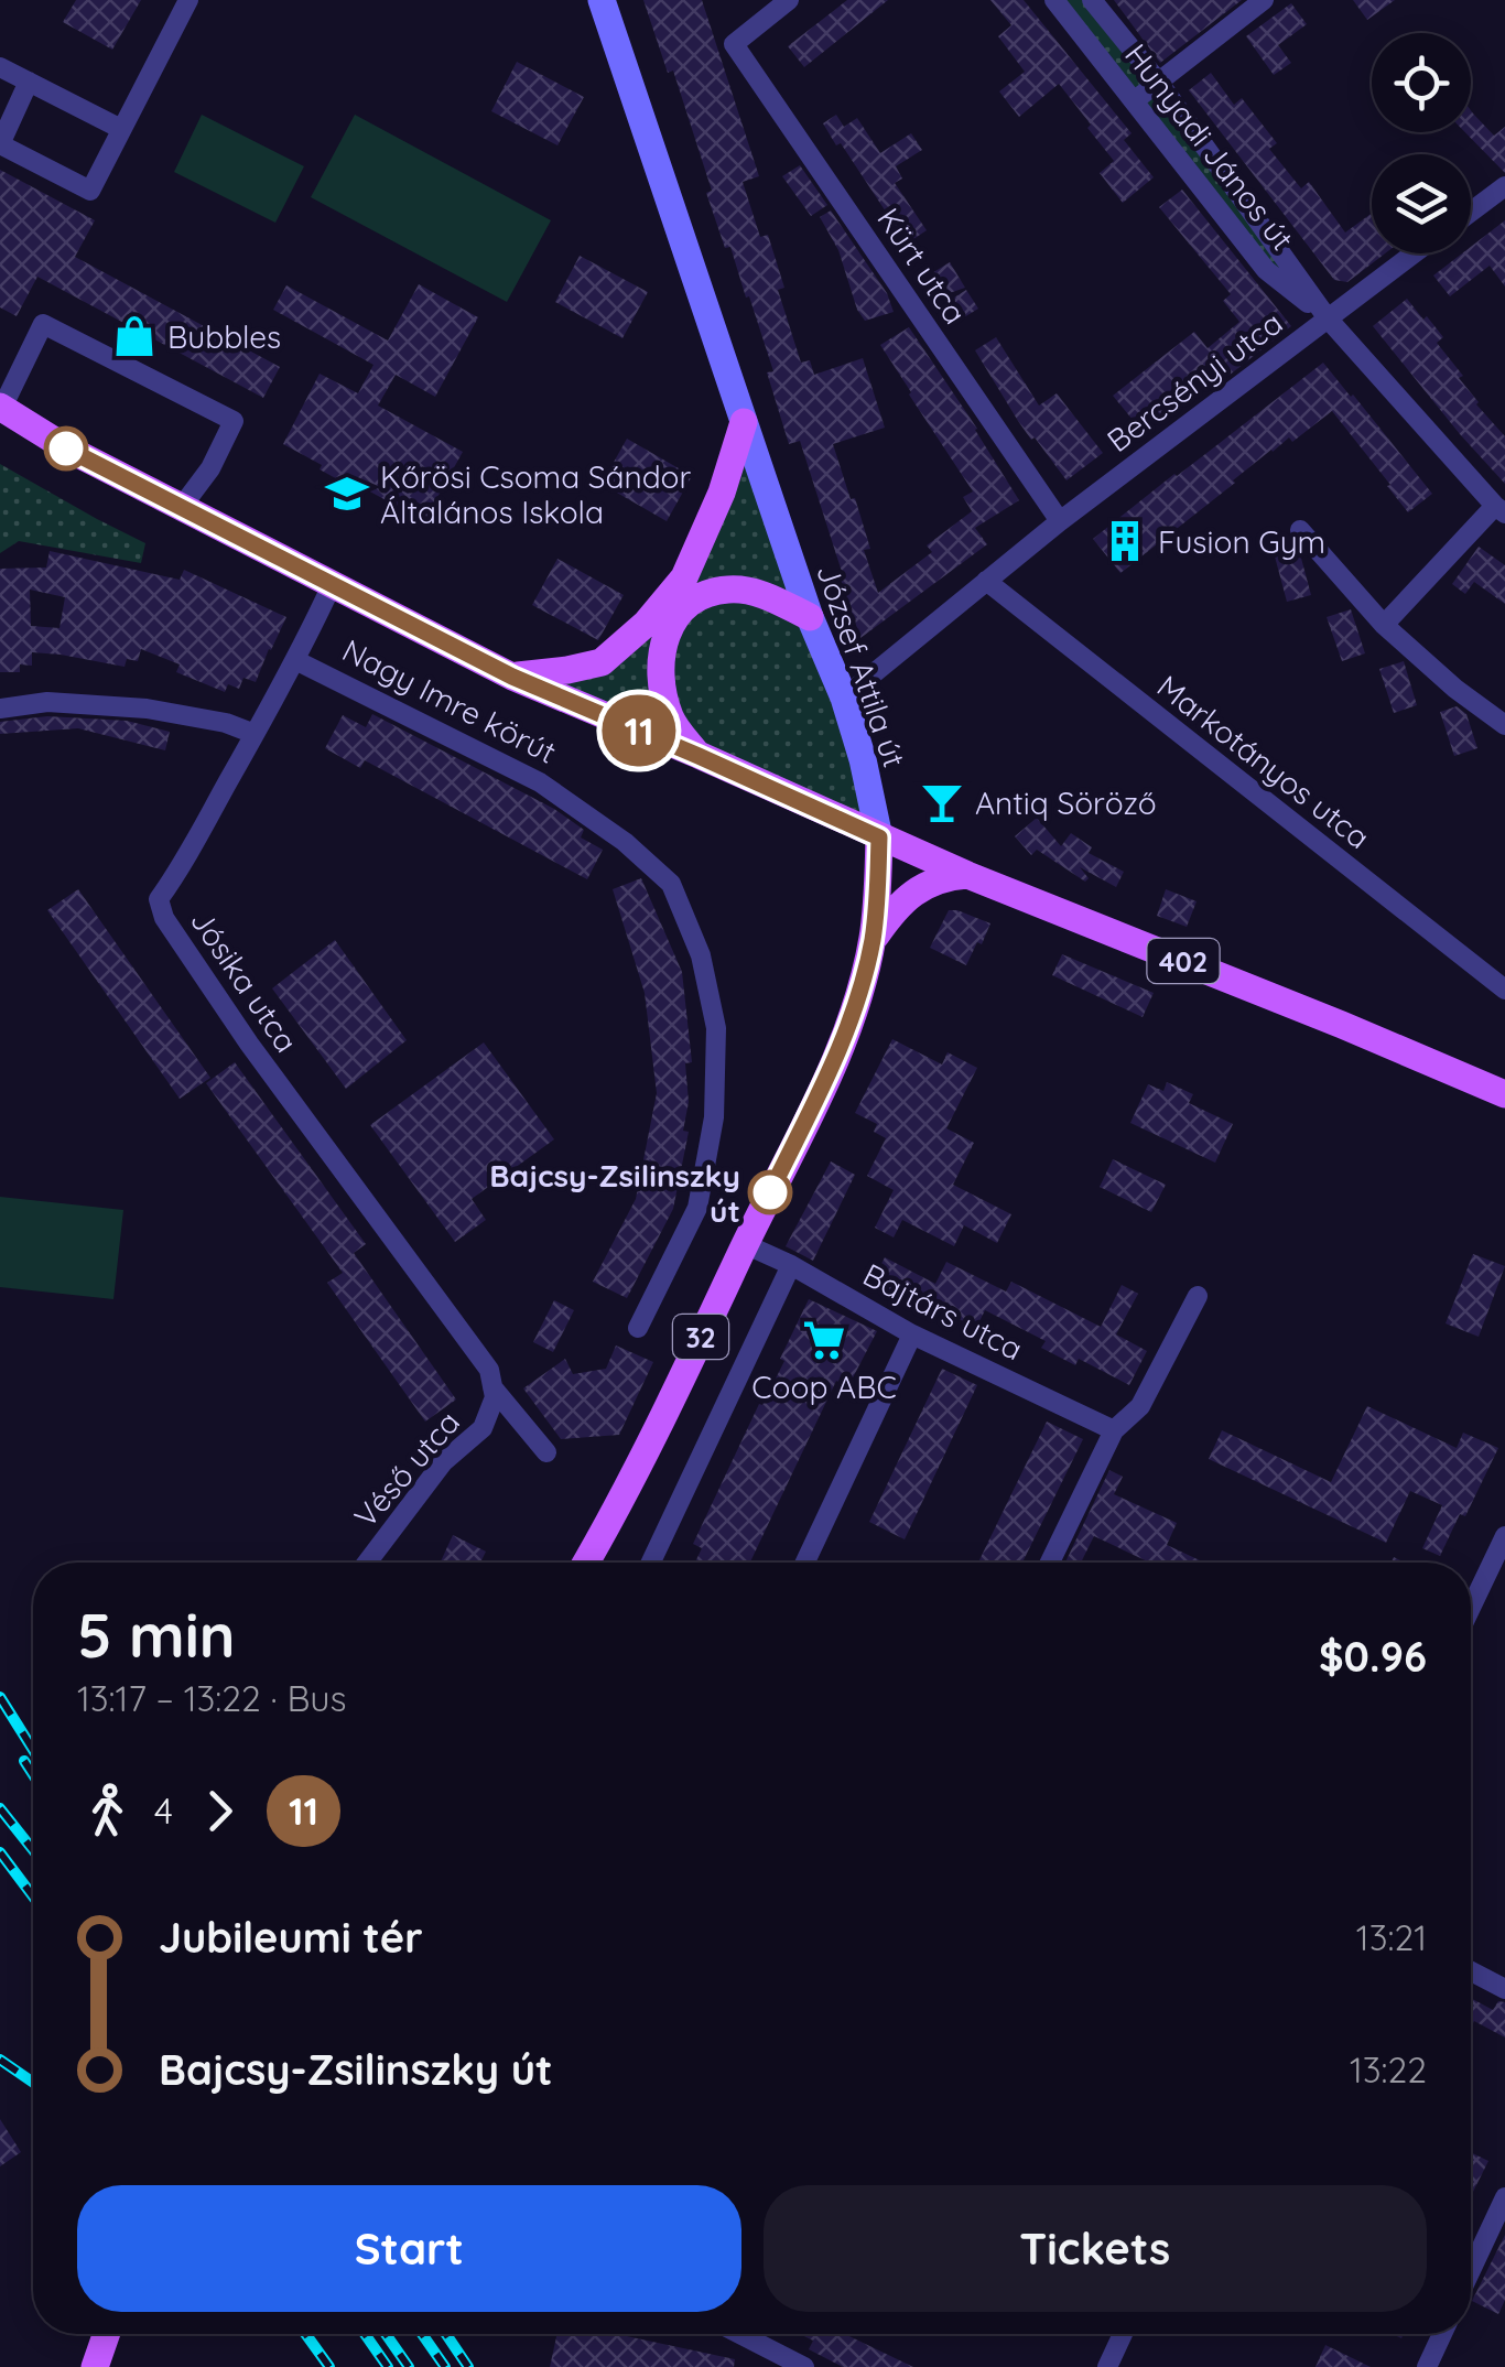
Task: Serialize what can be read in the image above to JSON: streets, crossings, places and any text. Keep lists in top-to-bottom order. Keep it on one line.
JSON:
{"streets":{"main road":["Nagy Imre körút","402","32"],"street":["Hunyadi János út","Kürt utca","Bercsényi utca","József Attila út","Markotányos utca","Jósika utca","Bajtárs utca","Véső utca"]},"crossings":[["Hunyadi János út","Bercsényi utca"],["Kürt utca","Bercsényi utca"],["Bercsényi utca","József Attila út"],["Bercsényi utca","Markotányos utca"],["József Attila út","Nagy Imre körút"],["József Attila út","402"],["József Attila út","32"],["Nagy Imre körút","402"],["Nagy Imre körút","Jósika utca"],["Nagy Imre körút","32"],["402","32"],["Jósika utca","Véső utca"],["Bajtárs utca","32"]],"places":{"shop":["Bubbles"],"school or university":["Kőrösi Csoma Sándor Általános Iskola"],"building":["Fusion Gym"],"bar":["Antiq Söröző"],"other":["Bajcsy-Zsilinszky út"],"supermarket":["Coop ABC"]},"lines":["bus line 11"],"page":{"on_map":"11","heading":["5 min","13:17 – 13:22 · Bus","$0.96"],"legs":["4","11"],"list":[{"name":"Jubileumi tér","value":"13:21"},{"name":"Bajcsy-Zsilinszky út","value":"13:22"}],"buttons":["Start","Tickets"]}}
